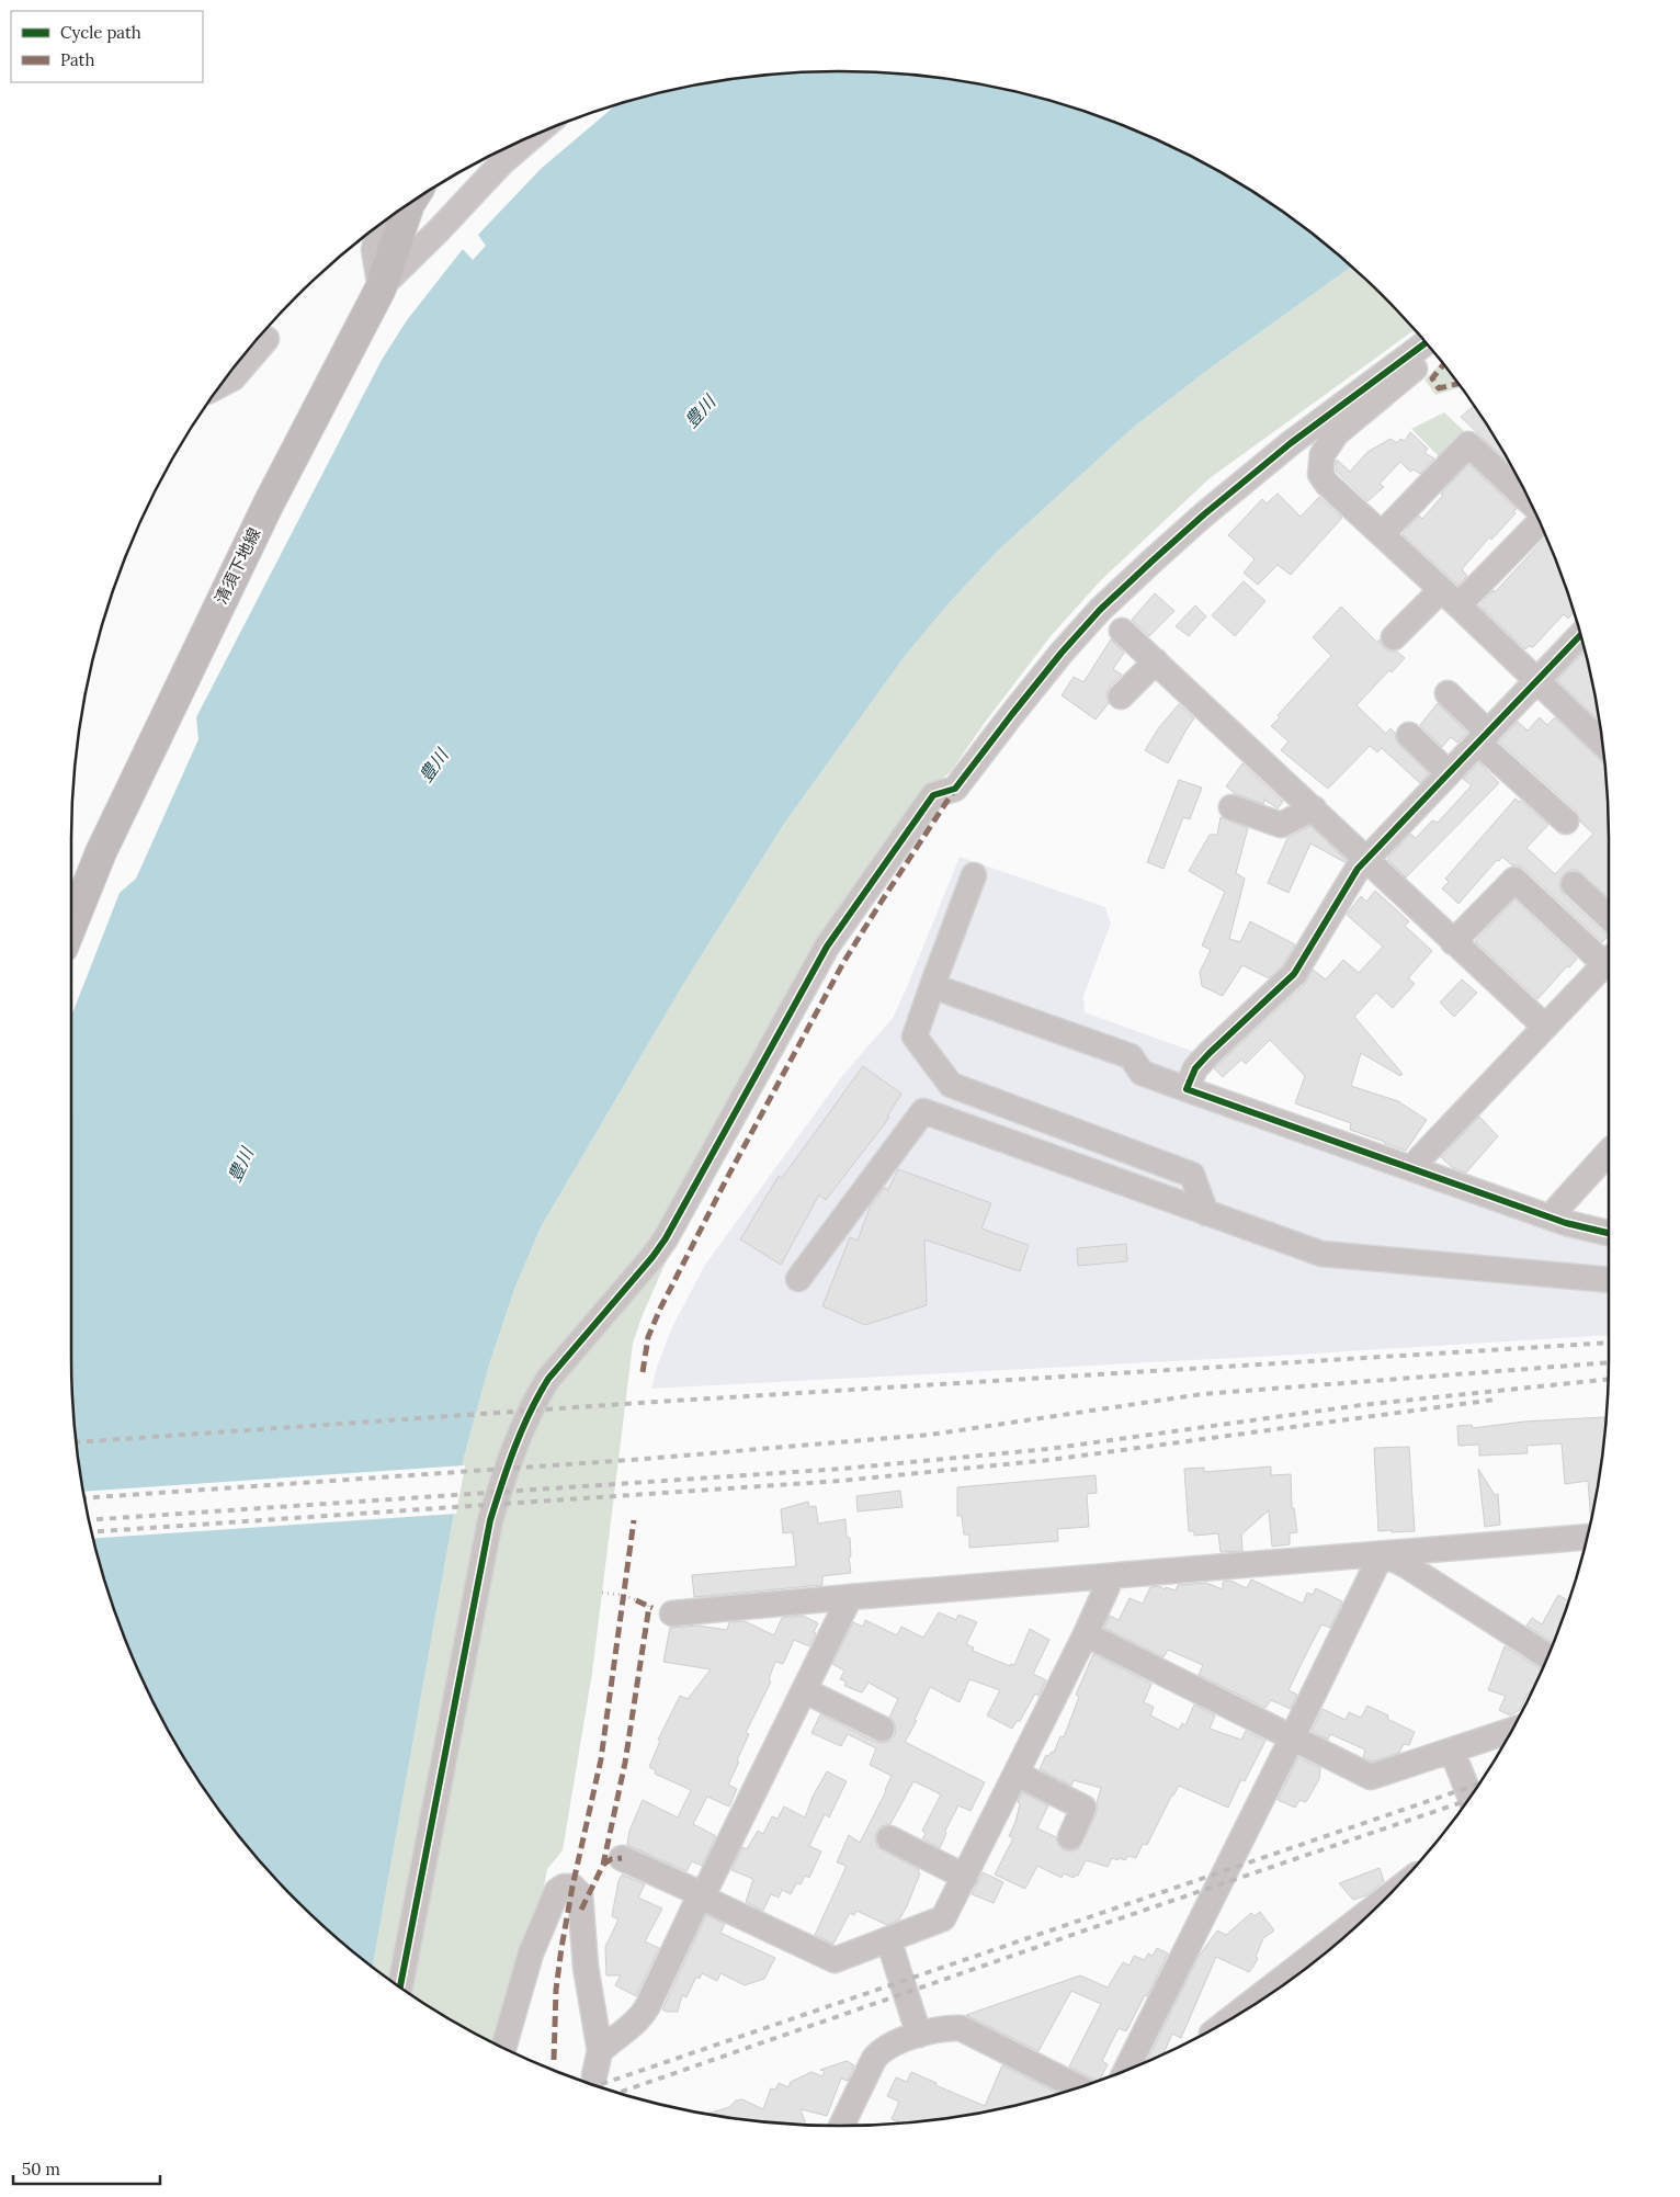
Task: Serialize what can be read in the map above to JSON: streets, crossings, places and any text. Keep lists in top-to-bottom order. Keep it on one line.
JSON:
{"streets":{"main road":["清須下地線"]},"water":["豊川"],"legend":["Cycle path","Path"],"scale_bar":"50 m"}
